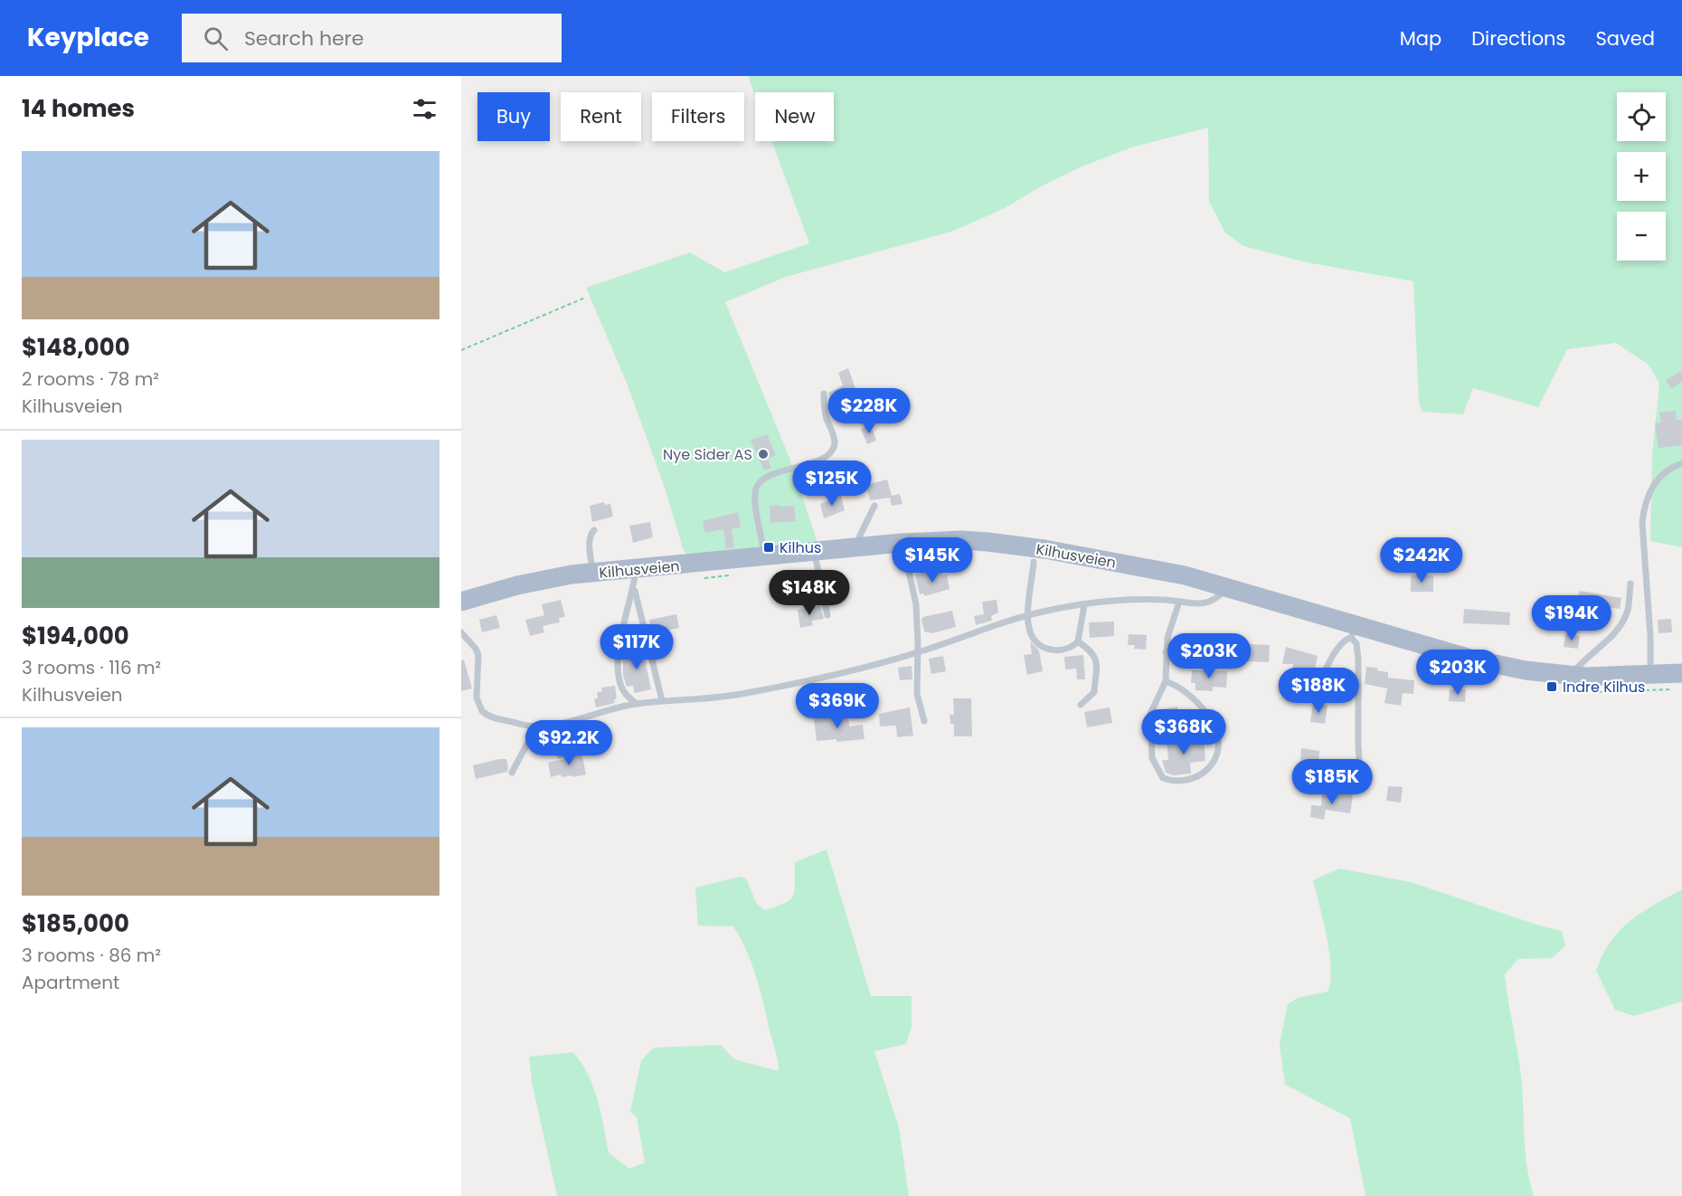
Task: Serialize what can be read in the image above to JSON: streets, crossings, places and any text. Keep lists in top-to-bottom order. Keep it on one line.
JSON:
{"streets":{"main road":["Kilhusveien"]},"places":{"other":["Nye Sider AS"],"transit":["Kilhus","Indre Kilhus"]},"page":{"header":"Keyplace","search":"Search here","nav":["Map","Directions","Saved"],"heading":"14 homes","map_buttons":["+","−"],"chip":["Buy","Rent","Filters","New"],"list":[{"name":"$148,000","note":"2 rooms · 78 m² · Kilhusveien"},{"name":"$194,000","note":"3 rooms · 116 m² · Kilhusveien"},{"name":"$185,000","note":"3 rooms · 86 m² · Apartment"}],"price":["$228K","$125K","$145K","$242K","$148K","$194K","$117K","$203K","$203K","$188K","$369K","$368K","$92.2K","$185K"]}}
